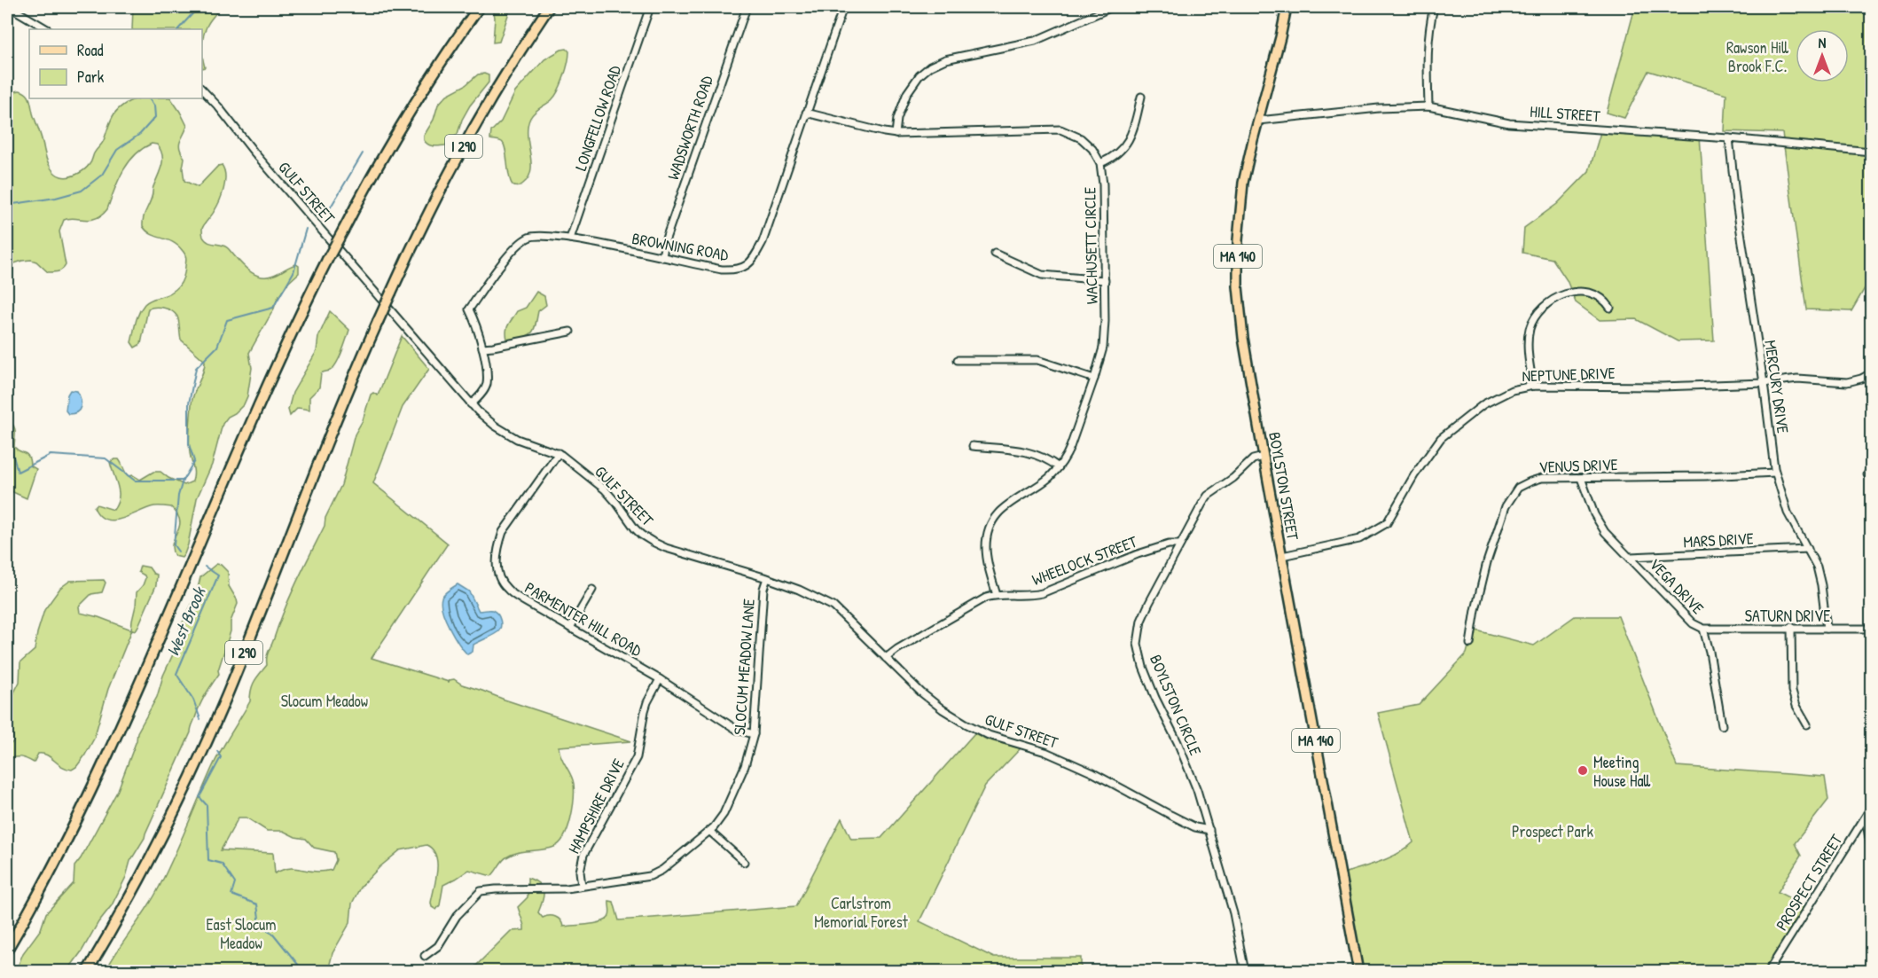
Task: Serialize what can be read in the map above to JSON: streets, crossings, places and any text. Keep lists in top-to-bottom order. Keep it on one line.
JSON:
{"streets":{"highway":["I 290"],"main road":["MA 140","BOYLSTON STREET"],"street":["HILL STREET","LONGFELLOW ROAD","WADSWORTH ROAD","GULF STREET","WACHUSETT CIRCLE","BROWNING ROAD","NEPTUNE DRIVE","MERCURY DRIVE","VENUS DRIVE","MARS DRIVE","WHEELOCK STREET","VEGA DRIVE","SATURN DRIVE","PARMENTER HILL ROAD","SLOCUM MEADOW LANE","BOYLSTON CIRCLE","HAMPSHIRE DRIVE","PROSPECT STREET"]},"crossings":[["HILL STREET","MERCURY DRIVE"],["HILL STREET","BOYLSTON STREET"],["LONGFELLOW ROAD","BROWNING ROAD"],["WADSWORTH ROAD","BROWNING ROAD"],["GULF STREET","BROWNING ROAD"],["GULF STREET","WHEELOCK STREET"],["GULF STREET","PARMENTER HILL ROAD"],["GULF STREET","SLOCUM MEADOW LANE"],["GULF STREET","BOYLSTON CIRCLE"],["WACHUSETT CIRCLE","BROWNING ROAD"],["WACHUSETT CIRCLE","WHEELOCK STREET"],["NEPTUNE DRIVE","MERCURY DRIVE"],["NEPTUNE DRIVE","BOYLSTON STREET"],["MERCURY DRIVE","VENUS DRIVE"],["MERCURY DRIVE","MARS DRIVE"],["MERCURY DRIVE","SATURN DRIVE"],["VENUS DRIVE","VEGA DRIVE"],["BOYLSTON STREET","BOYLSTON CIRCLE"],["MARS DRIVE","VEGA DRIVE"],["WHEELOCK STREET","BOYLSTON CIRCLE"],["VEGA DRIVE","SATURN DRIVE"],["PARMENTER HILL ROAD","SLOCUM MEADOW LANE"],["PARMENTER HILL ROAD","HAMPSHIRE DRIVE"],["SLOCUM MEADOW LANE","HAMPSHIRE DRIVE"]],"water":["West Brook"],"parks":["Rawson Hill Brook F.C.","Slocum Meadow","Prospect Park","Carlstrom Memorial Forest","East Slocum Meadow"],"places":["Meeting House Hall"],"legend":["Road","Park"],"north":"top"}
